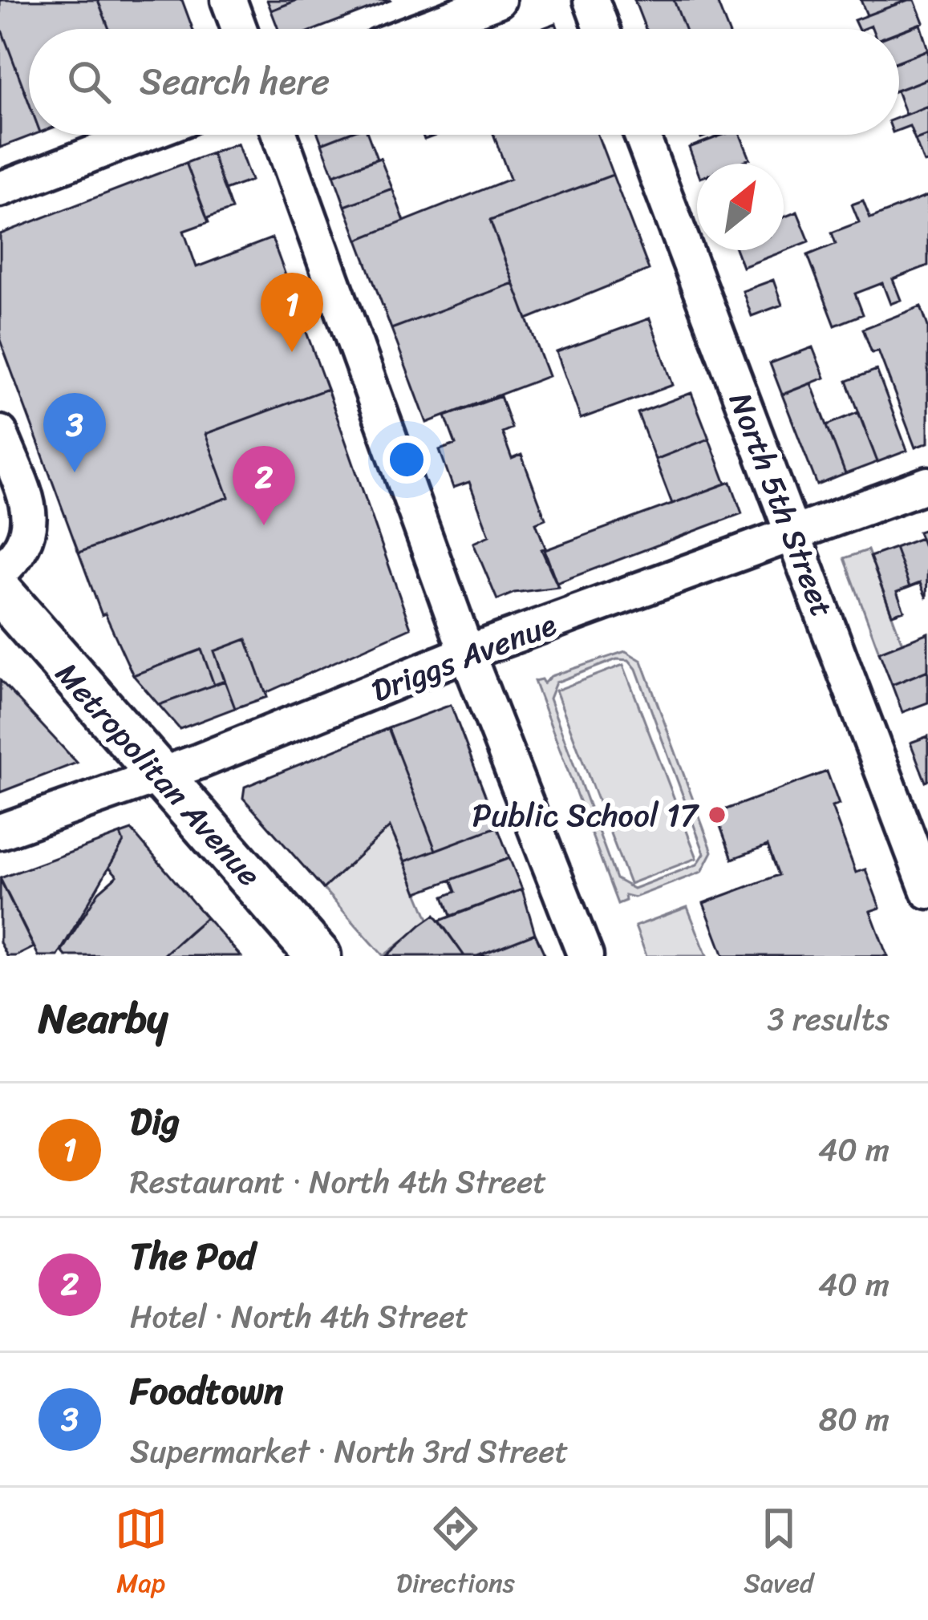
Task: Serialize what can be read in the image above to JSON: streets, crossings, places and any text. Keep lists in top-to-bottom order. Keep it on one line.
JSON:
{"streets":{"main road":["Metropolitan Avenue"],"street":["North 5th Street","Driggs Avenue"]},"crossings":[["North 5th Street","Driggs Avenue"],["Driggs Avenue","Metropolitan Avenue"]],"places":["Public School 17"],"north":"top right","page":{"search":"Search here","pins":["1","3","2"],"heading":["Nearby","3 results"],"list":[{"mark":"1","name":"Dig","note":"Restaurant · North 4th Street","value":"40 m"},{"mark":"2","name":"The Pod","note":"Hotel · North 4th Street","value":"40 m"},{"mark":"3","name":"Foodtown","note":"Supermarket · North 3rd Street","value":"80 m"}],"nav":["Map","Directions","Saved"]}}
